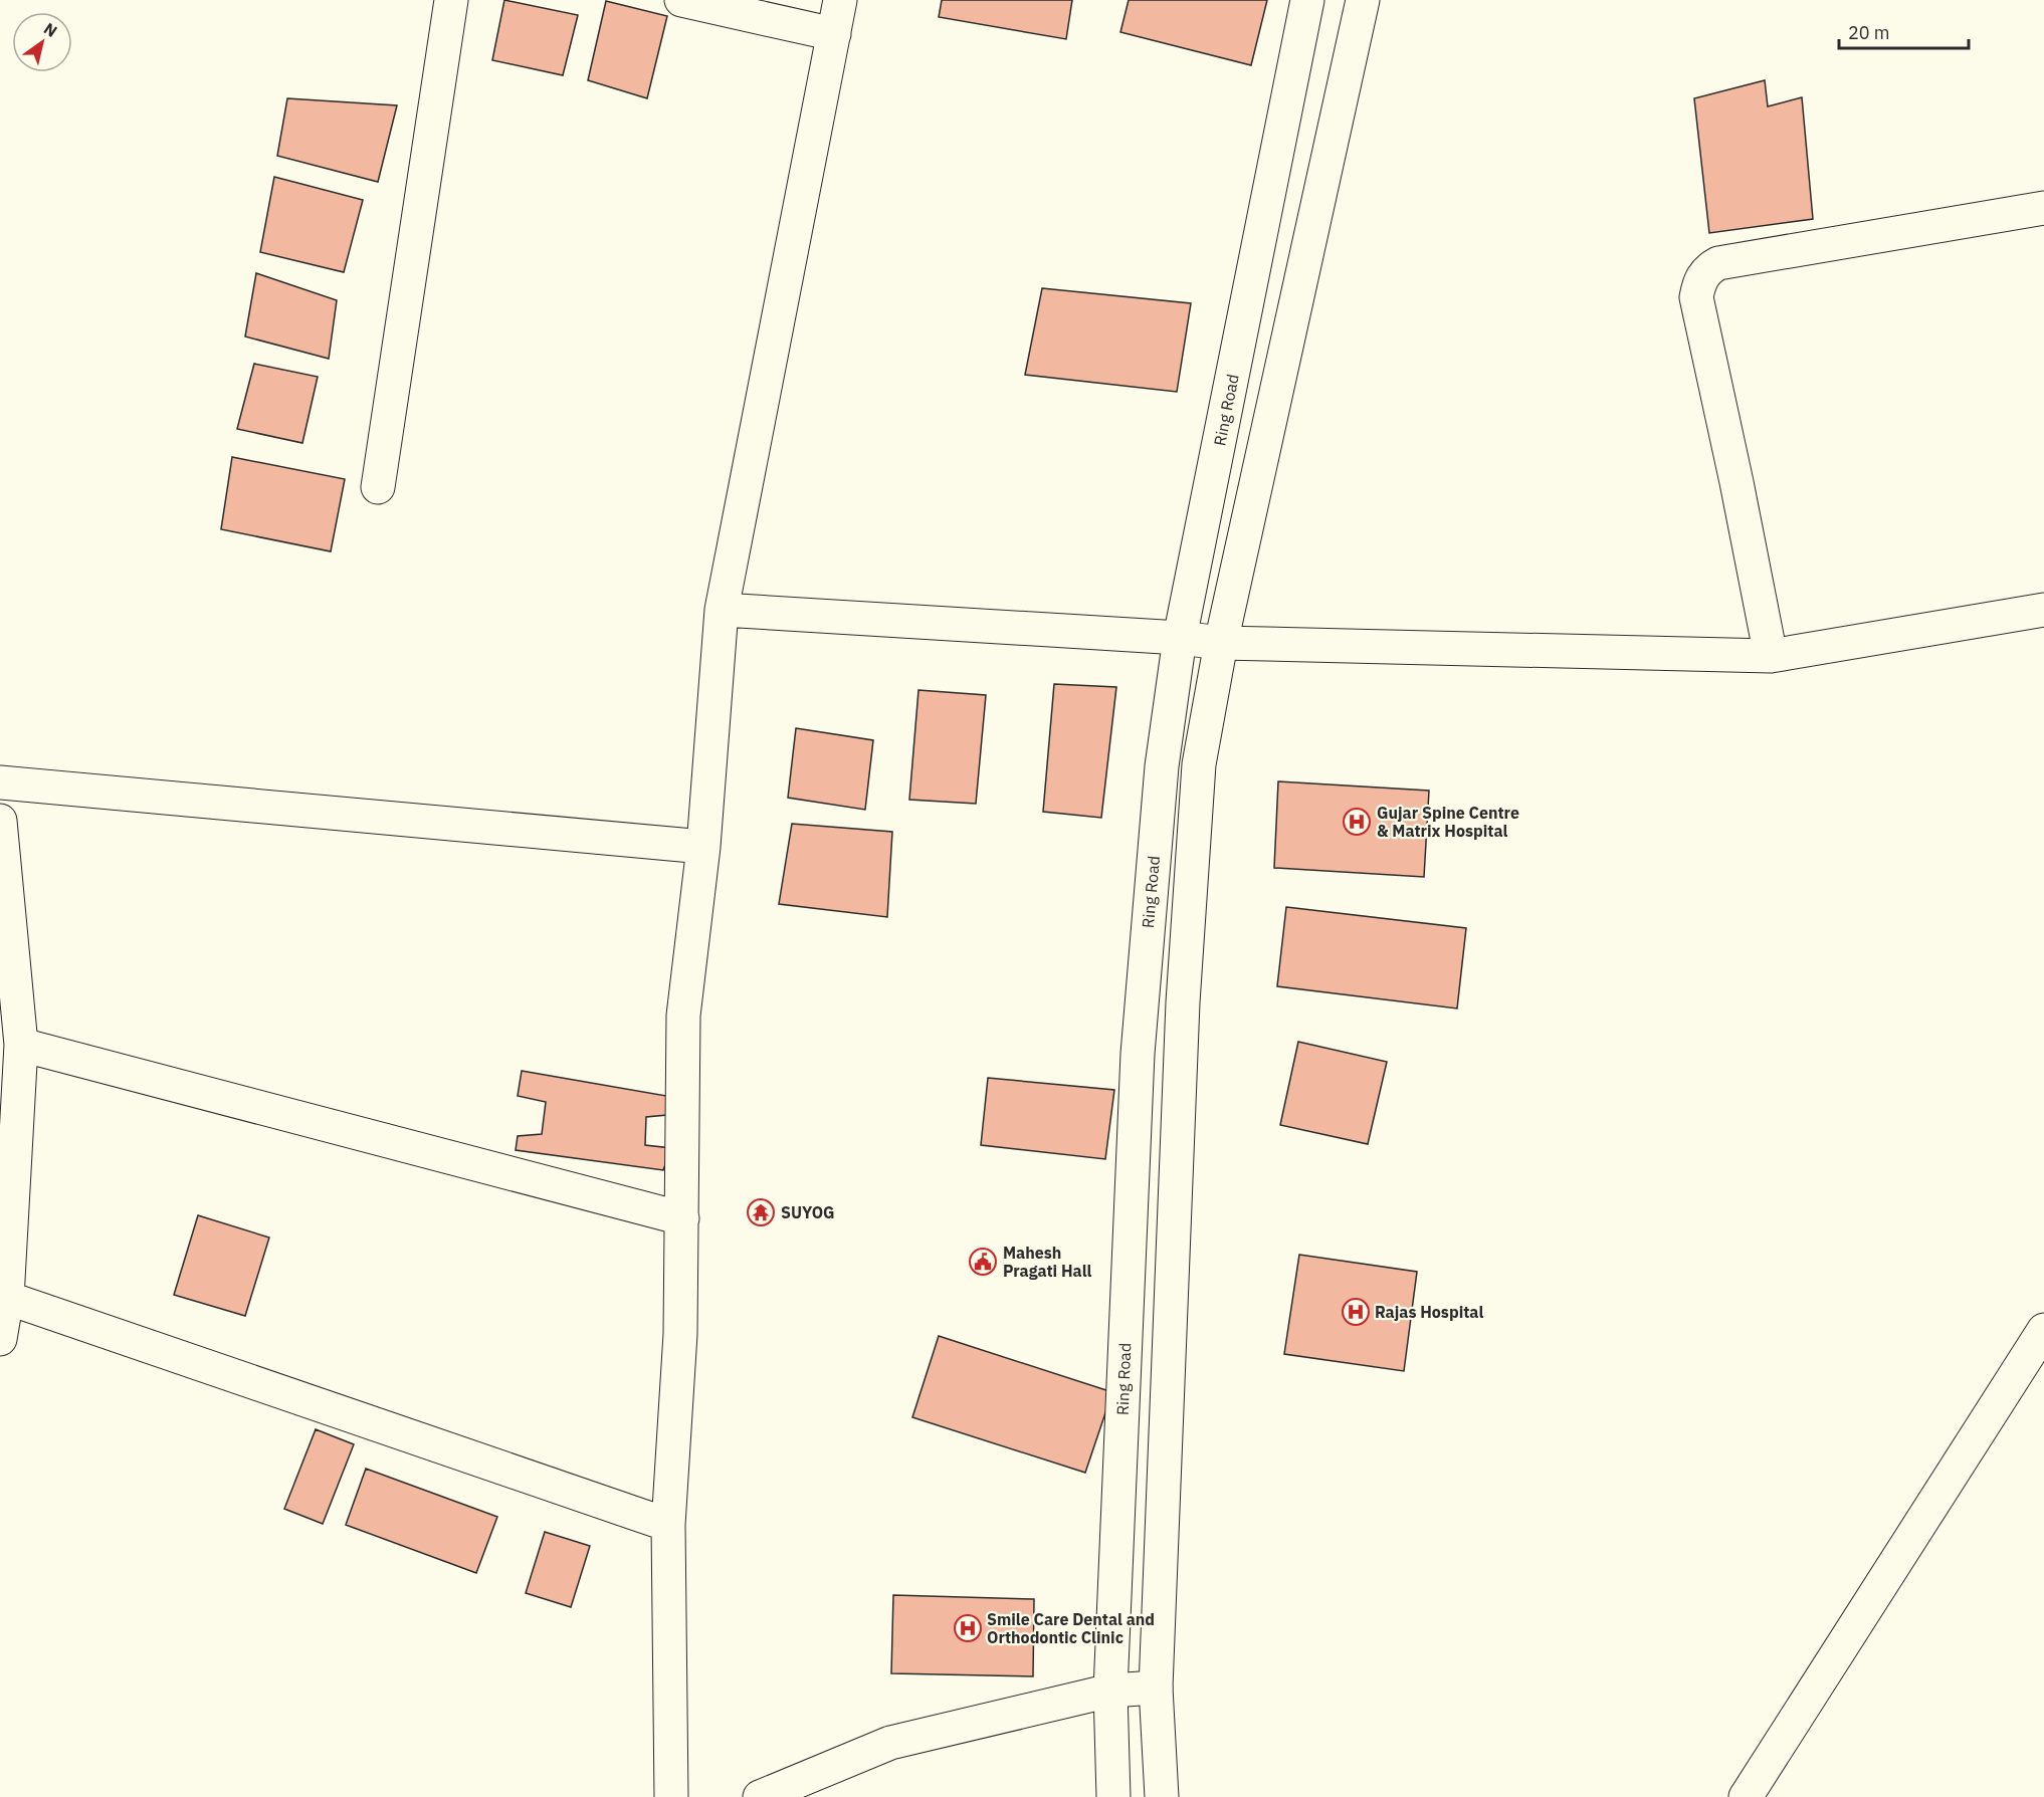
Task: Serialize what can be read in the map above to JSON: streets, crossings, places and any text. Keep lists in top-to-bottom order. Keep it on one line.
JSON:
{"streets":{"street":["Ring Road"]},"places":{"hospital":["Gujar Spine Centre & Matrix Hospital","Rajas Hospital","Smile Care Dental and Orthodontic Clinic"],"temple":["SUYOG"],"public building":["Mahesh Pragati Hall"]},"scale_bar":"20 m","north":"top right"}
